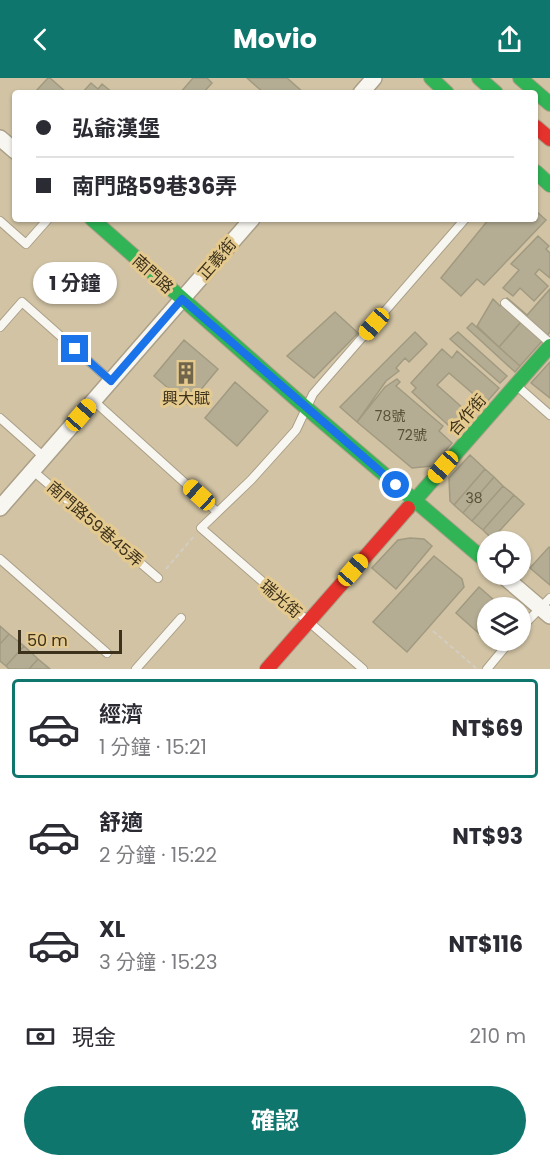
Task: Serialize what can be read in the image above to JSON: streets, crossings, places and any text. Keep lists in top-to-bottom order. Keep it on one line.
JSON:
{"streets":{"street":["正義街","南門路","合作街"],"lane":["南門路59巷45弄","瑞光街"]},"crossings":[["正義街","南門路"],["正義街","南門路59巷45弄"],["南門路","合作街"],["合作街","瑞光街"]],"places":{"building":["興大賦"]},"house_numbers":["78號","72號","38"],"scale_bar":"50 m","page":{"header":"Movio","banner":["弘爺漢堡","南門路59巷36弄"],"bubble":"1 分鐘","scale":"50 m","list":[{"name":"經濟","note":"1 分鐘 · 15:21","value":"NT$69"},{"name":"舒適","note":"2 分鐘 · 15:22","value":"NT$93"},{"name":"XL","note":"3 分鐘 · 15:23","value":"NT$116"}],"pay":["現金","210 m"],"buttons":"確認"}}
